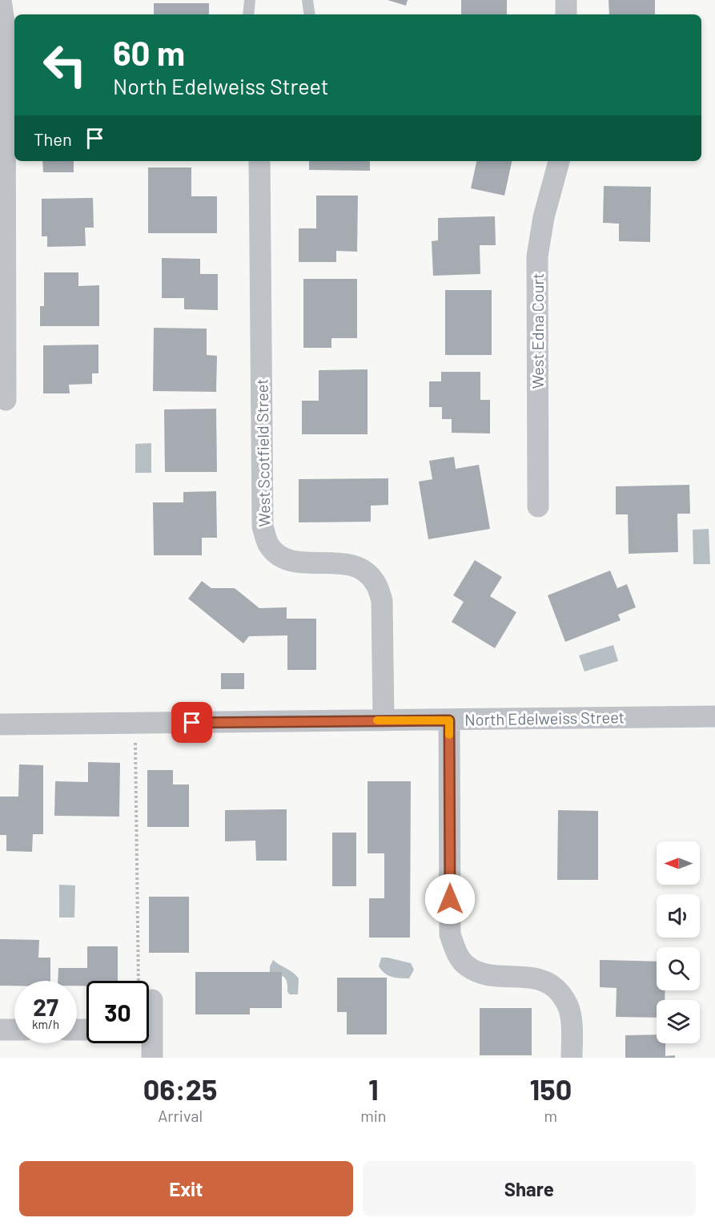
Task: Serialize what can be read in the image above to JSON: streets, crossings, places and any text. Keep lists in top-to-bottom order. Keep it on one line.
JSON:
{"streets":{"street":["West Edna Court","West Scotfield Street","North Edelweiss Street"]},"crossings":[["West Scotfield Street","North Edelweiss Street"]],"north":"left","page":{"turn":["60 m","North Edelweiss Street"],"then":"Then","speed":"27 km/h","limit":"30","eta":["06:25","Arrival","1","min","150","m"],"buttons":["Exit","Share"]}}
